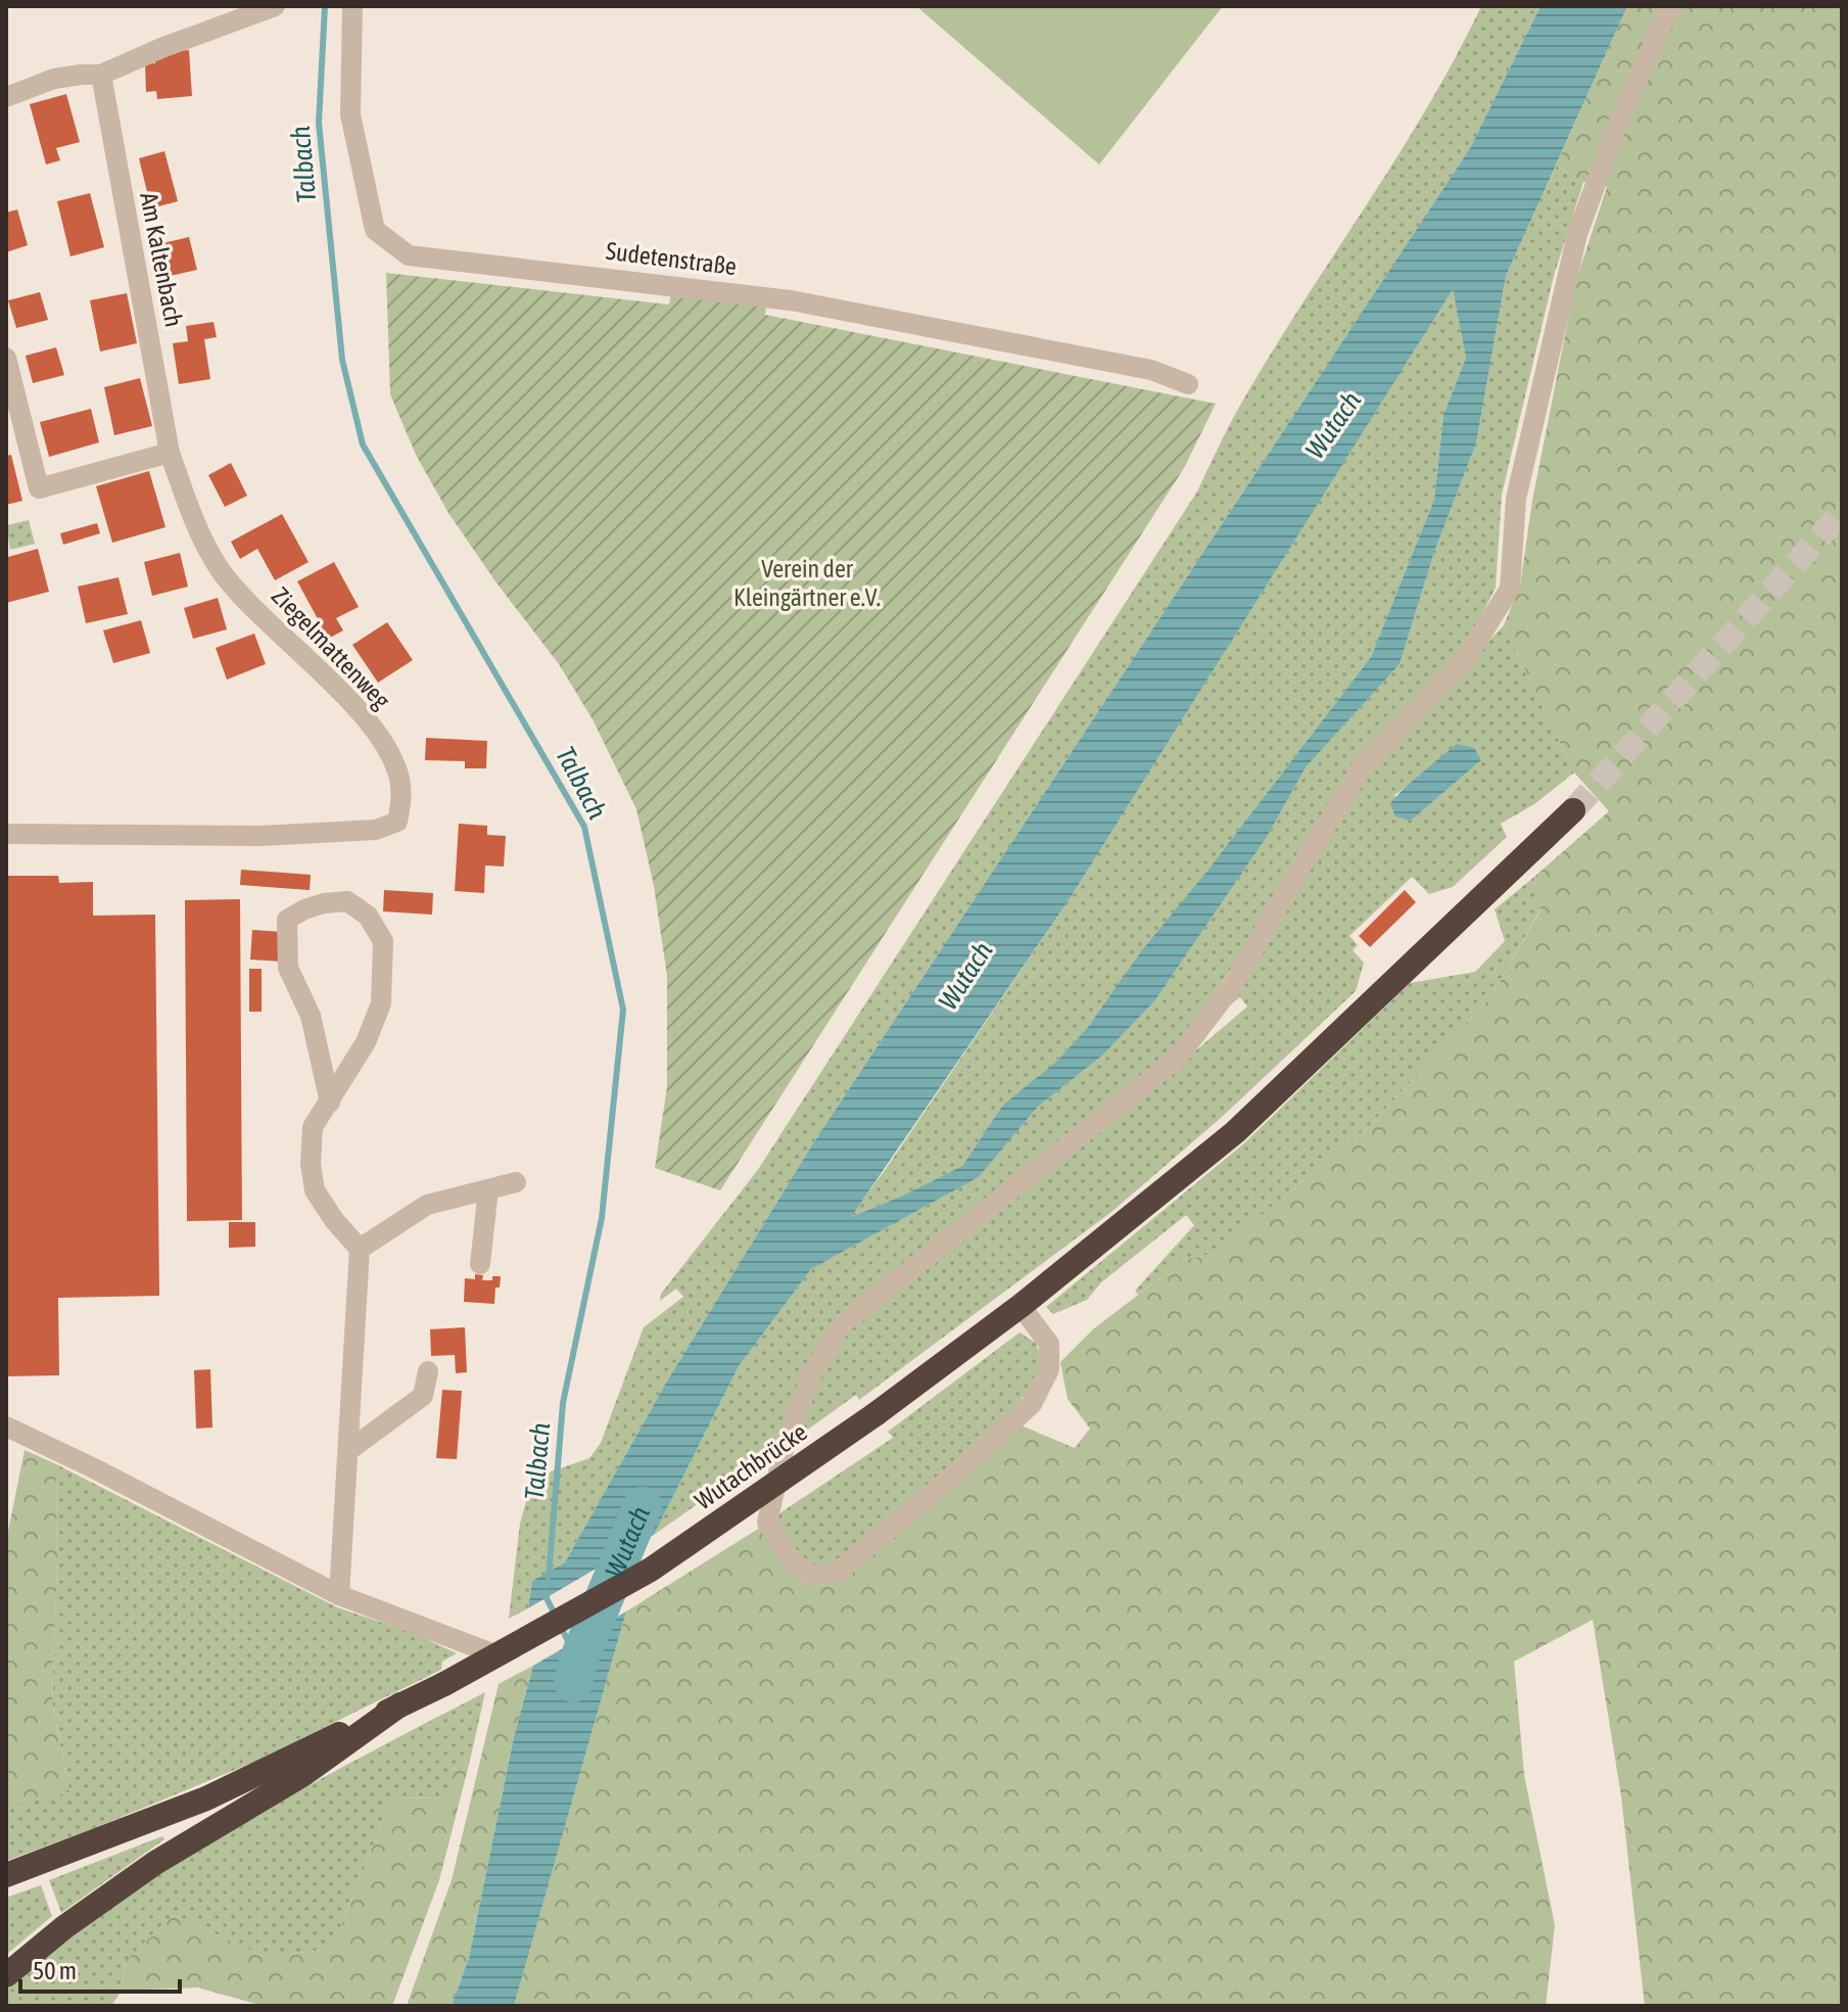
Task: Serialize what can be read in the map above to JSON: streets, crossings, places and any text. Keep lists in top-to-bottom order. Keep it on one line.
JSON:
{"streets":{"highway":["Wutachbrücke"],"street":["Sudetenstraße","Am Kaltenbach","Ziegelmattenweg"]},"crossings":[["Am Kaltenbach","Ziegelmattenweg"]],"water":["Talbach","Wutach"],"parks":["Verein der Kleingärtner e.V."],"scale_bar":"50 m"}
